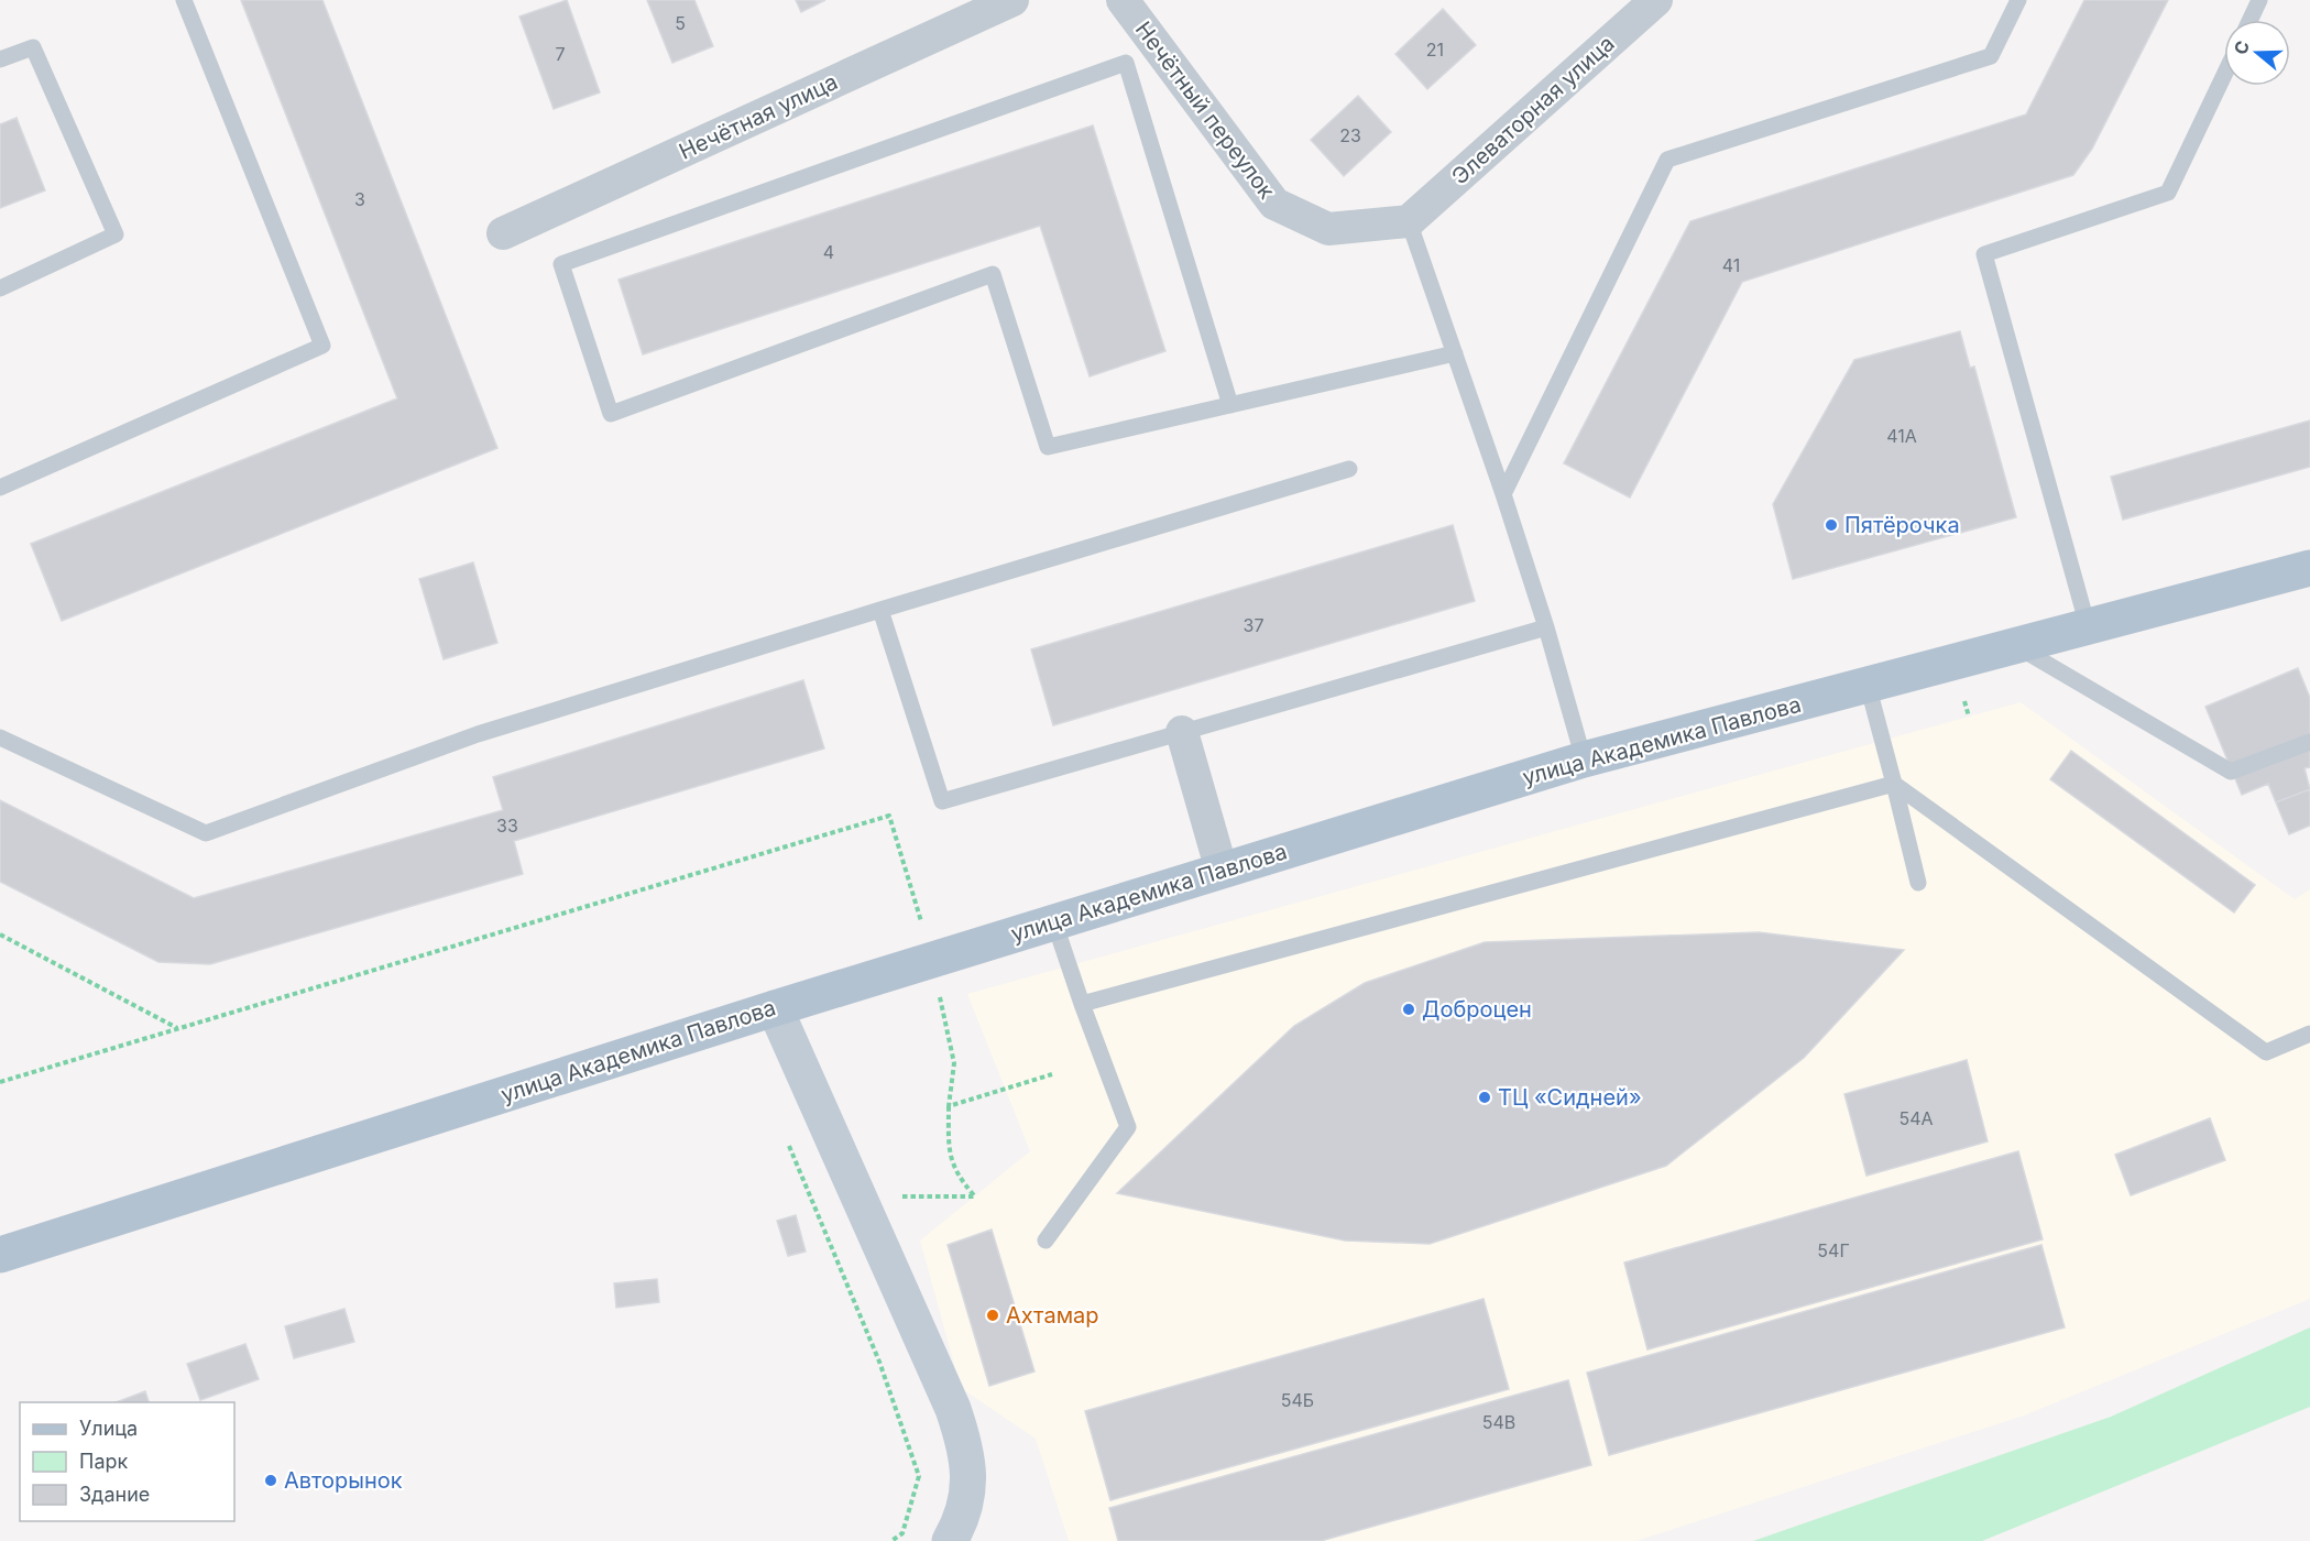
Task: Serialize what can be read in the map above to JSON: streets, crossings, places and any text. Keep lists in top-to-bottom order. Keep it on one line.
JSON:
{"streets":{"main road":["улица Академика Павлова"],"street":["Нечётный переулок","Элеваторная улица","Нечётная улица"]},"crossings":[["Нечётный переулок","Элеваторная улица"]],"places":["Пятёрочка","Доброцен","ТЦ «Сидней»","Ахтамар","Авторынок"],"house_numbers":["5","21","7","23","3","4","41","41А","37","33","54А","54Г","54Б","54В"],"legend":["Улица","Парк","Здание"],"north":"left"}
